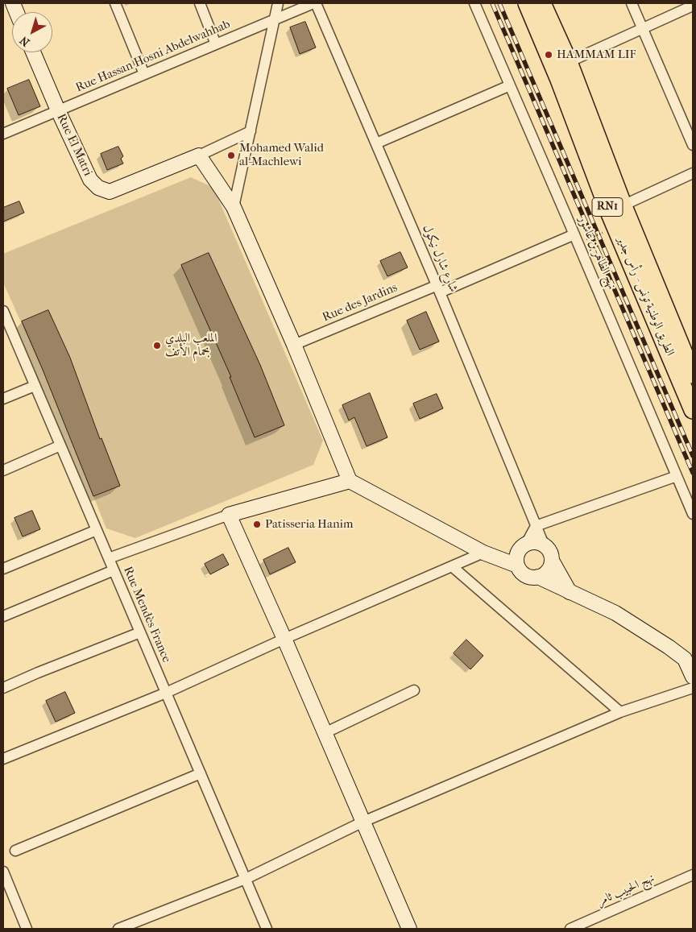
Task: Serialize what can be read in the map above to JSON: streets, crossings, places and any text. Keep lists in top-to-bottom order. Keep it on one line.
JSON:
{"streets":{"highway":["RN1","الطريق الوطنية تونس - رأس جدير"],"street":["Rue Hassan Hosni Abdelwahhab","Rue El Matri","نهج الطاهر بن عاشور","شارع شارل نيكول","Rue des Jardins","Rue Mendès France","نهج الحبيب ثامر"]},"crossings":[["Rue Hassan Hosni Abdelwahhab","Rue El Matri"],["Rue Hassan Hosni Abdelwahhab","شارع شارل نيكول"],["نهج الطاهر بن عاشور","Rue des Jardins"],["شارع شارل نيكول","Rue des Jardins"]],"places":["HAMMAM LIF","Mohamed Walid al-Machlewi","الملعب البلدي بحمام الأتف","Patisseria Hanim"],"north":"bottom left"}
